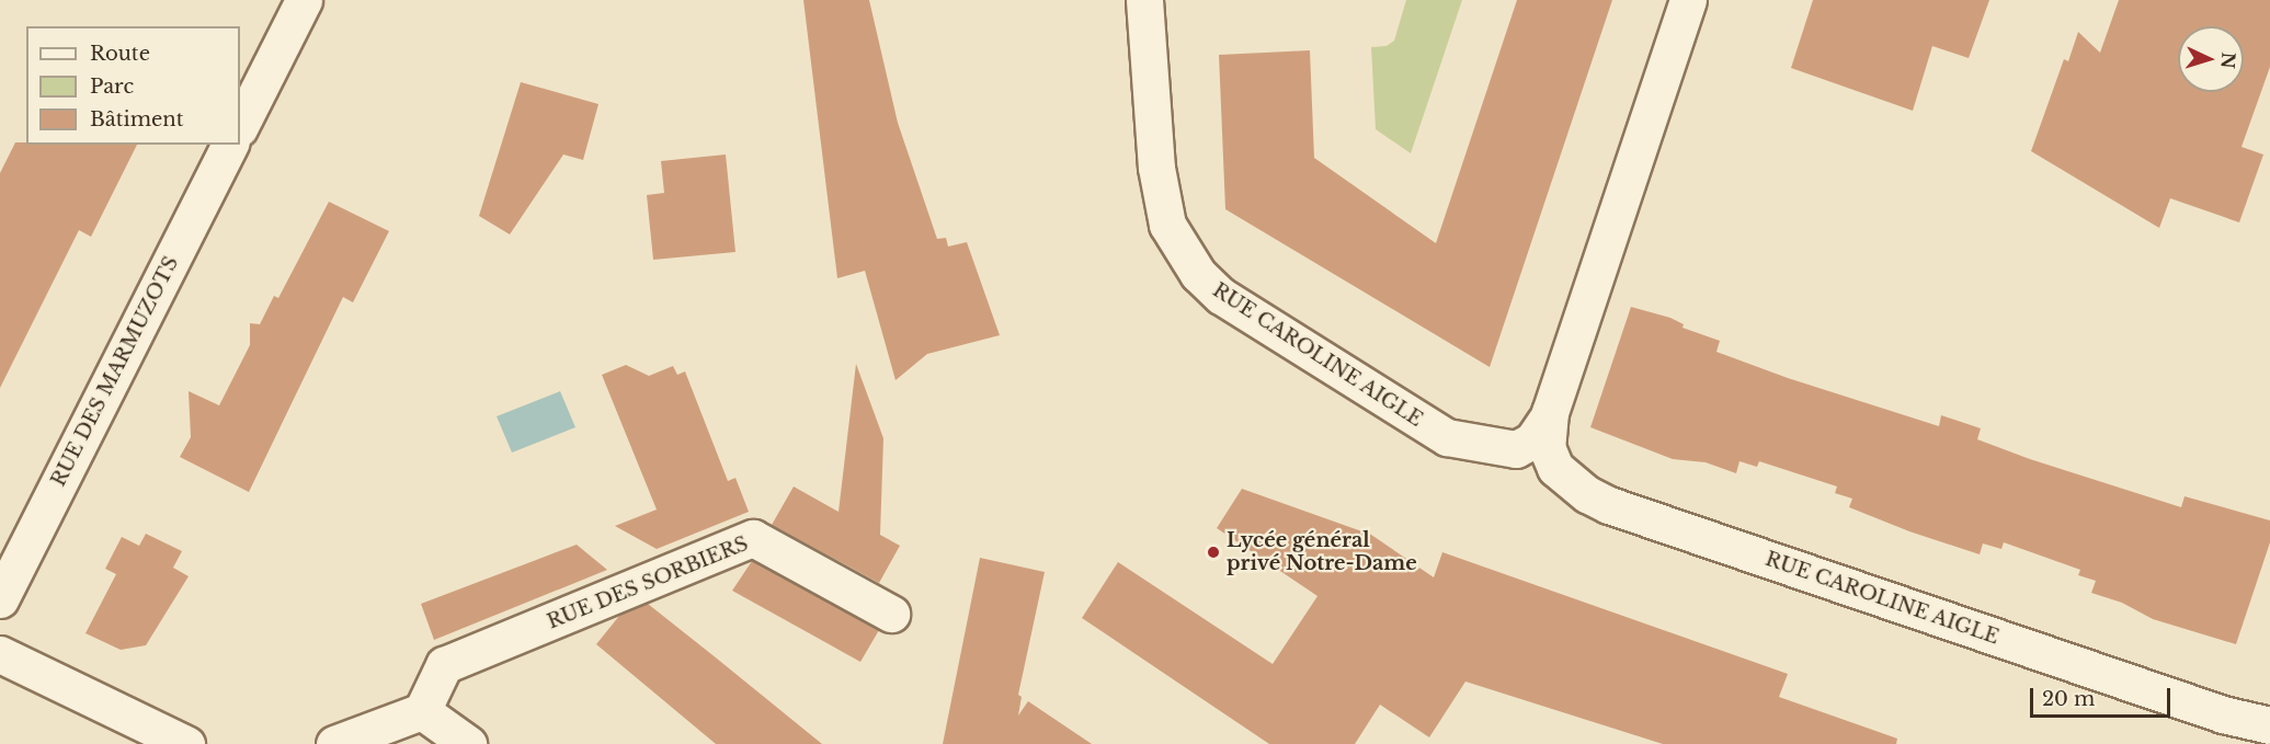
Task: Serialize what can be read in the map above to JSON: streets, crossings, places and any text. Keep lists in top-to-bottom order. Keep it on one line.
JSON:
{"streets":{"street":["RUE CAROLINE AIGLE","RUE DES MARMUZOTS","RUE DES SORBIERS"]},"places":["Lycée général privé Notre-Dame"],"legend":["Route","Parc","Bâtiment"],"scale_bar":"20 m","north":"right"}
